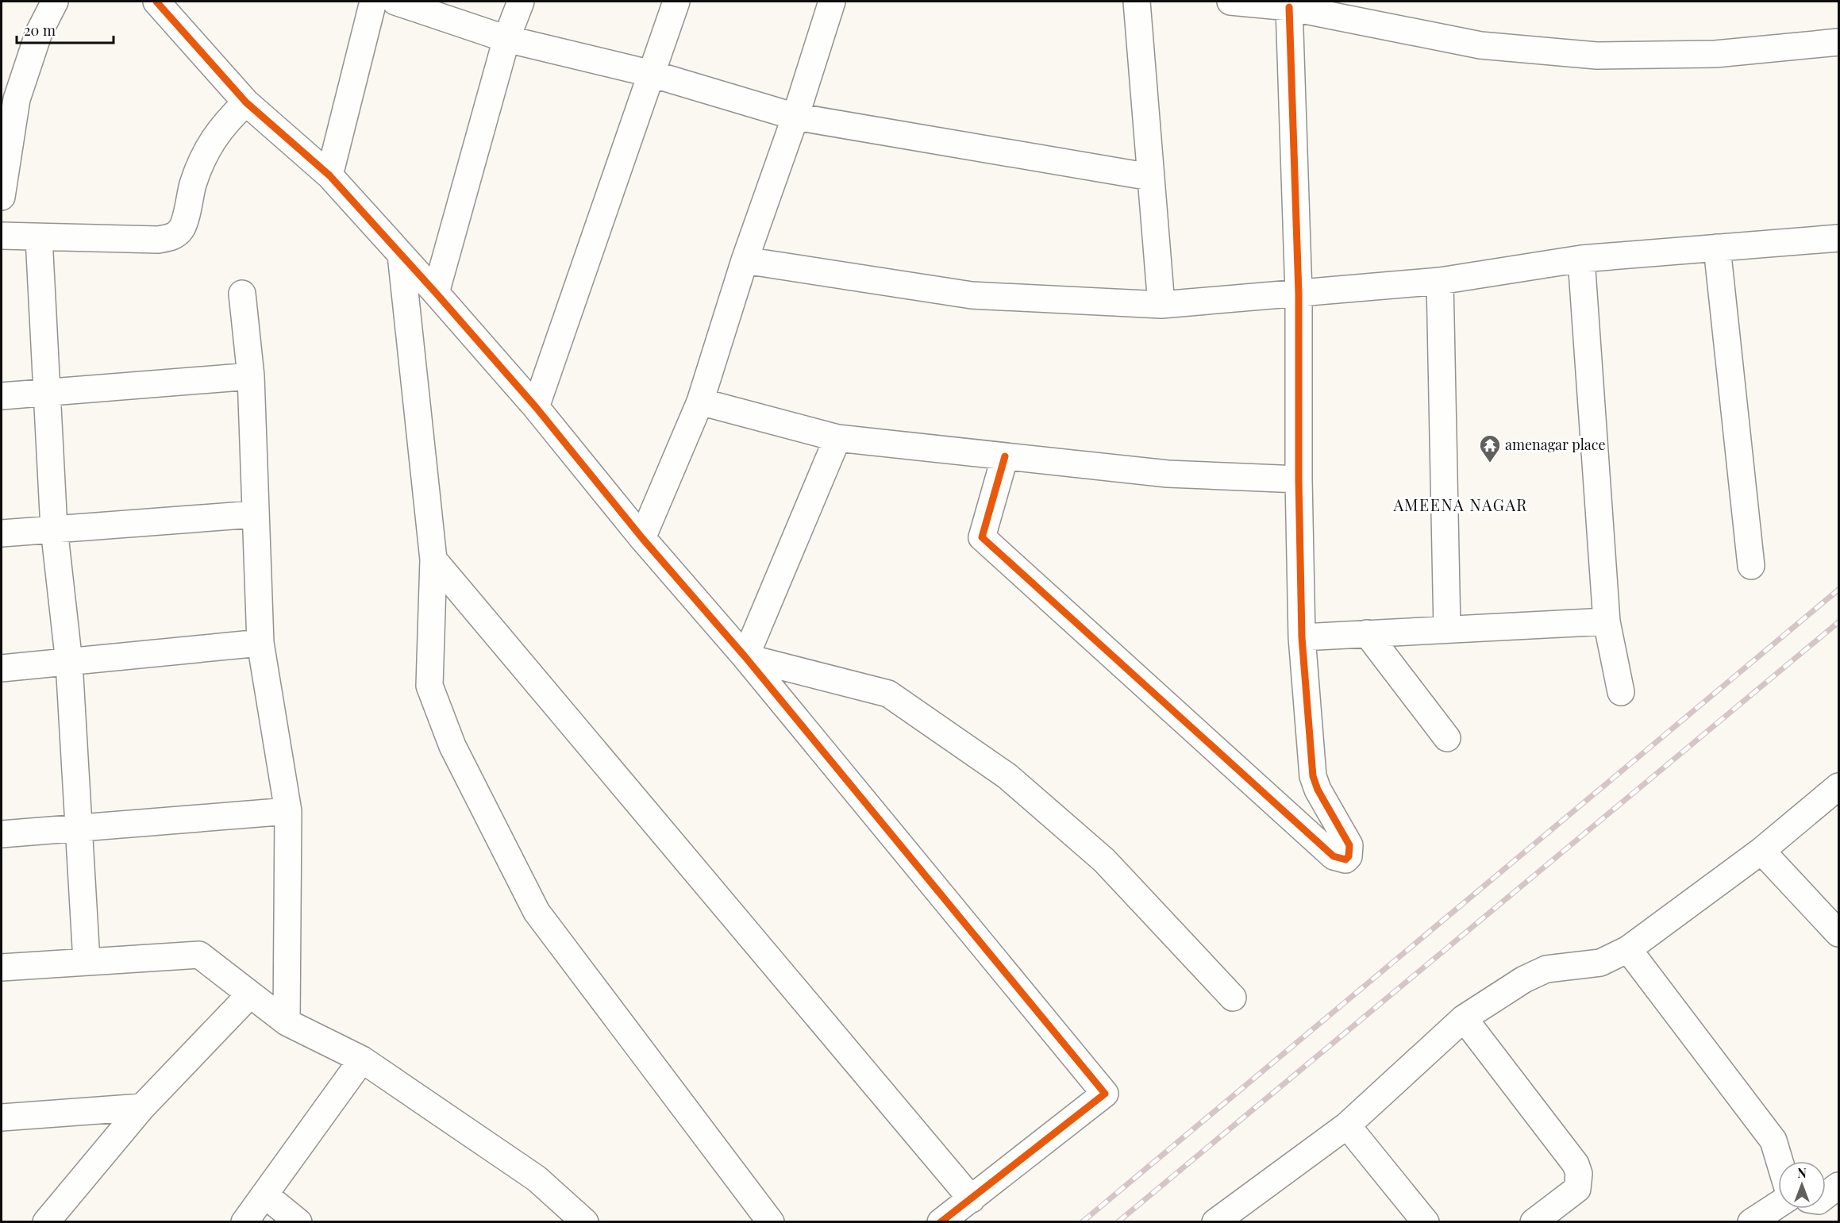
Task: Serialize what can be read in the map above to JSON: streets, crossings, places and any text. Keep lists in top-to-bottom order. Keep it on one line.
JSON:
{"districts":["AMEENA NAGAR"],"places":{"temple":["amenagar place"]},"scale_bar":"20 m","north":"top"}
